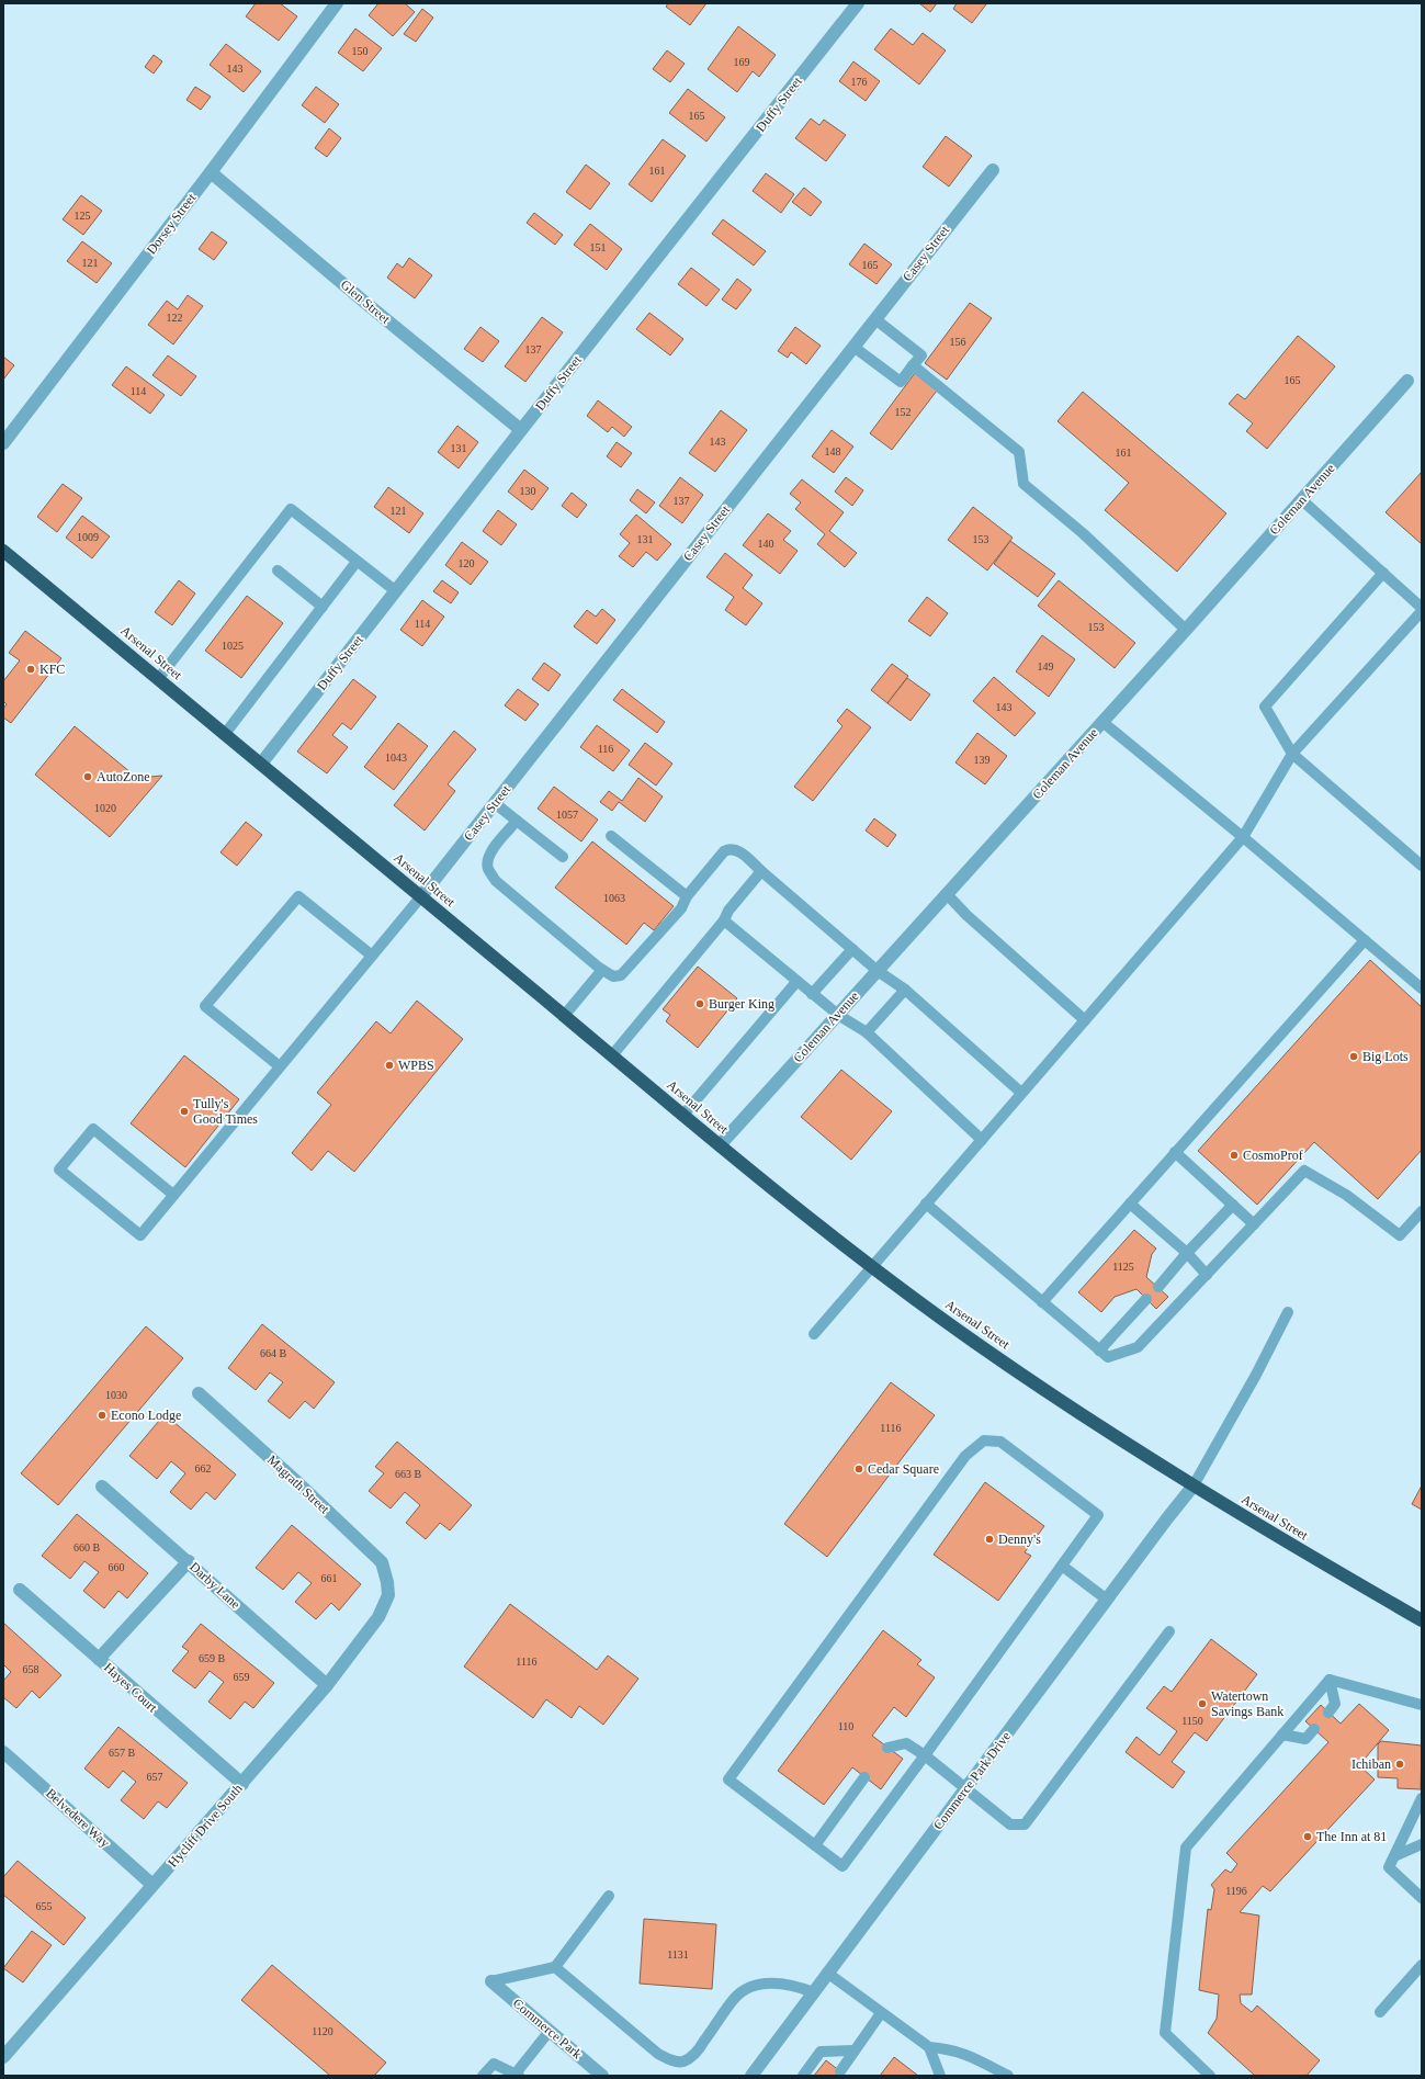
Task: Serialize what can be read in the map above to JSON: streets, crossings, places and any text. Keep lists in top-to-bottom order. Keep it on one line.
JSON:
{"streets":{"highway":["Arsenal Street"],"street":["Duffy Street","Dorsey Street","Casey Street","Glen Street","Coleman Avenue","Magrath Street","Darby Lane","Hayes Court","Commerce Park Drive","Belvedere Way","Hycliff Drive South","Commerce Park"]},"crossings":[["Duffy Street","Glen Street"],["Duffy Street","Arsenal Street"],["Dorsey Street","Glen Street"],["Casey Street","Arsenal Street"],["Coleman Avenue","Arsenal Street"],["Arsenal Street","Commerce Park Drive"],["Magrath Street","Hycliff Drive South"],["Darby Lane","Hycliff Drive South"],["Hayes Court","Hycliff Drive South"],["Belvedere Way","Hycliff Drive South"]],"places":["KFC","AutoZone","Burger King","Big Lots","WPBS","Tully's Good Times","CosmoProf","Econo Lodge","Cedar Square","Denny's","Watertown Savings Bank","Ichiban","The Inn at 81"],"house_numbers":["150","169","143","176","165","161","125","151","121","165","122","156","137","165","114","152","143","131","148","161","130","137","121","1009","131","153","140","120","114","153","1025","149","143","116","1043","139","1020","1057","1063","1125","664 B","1030","1116","662","663 B","660 B","660","661","659 B","1116","658","659","1150","110","657 B","657","1196","655","1131","1120"]}
